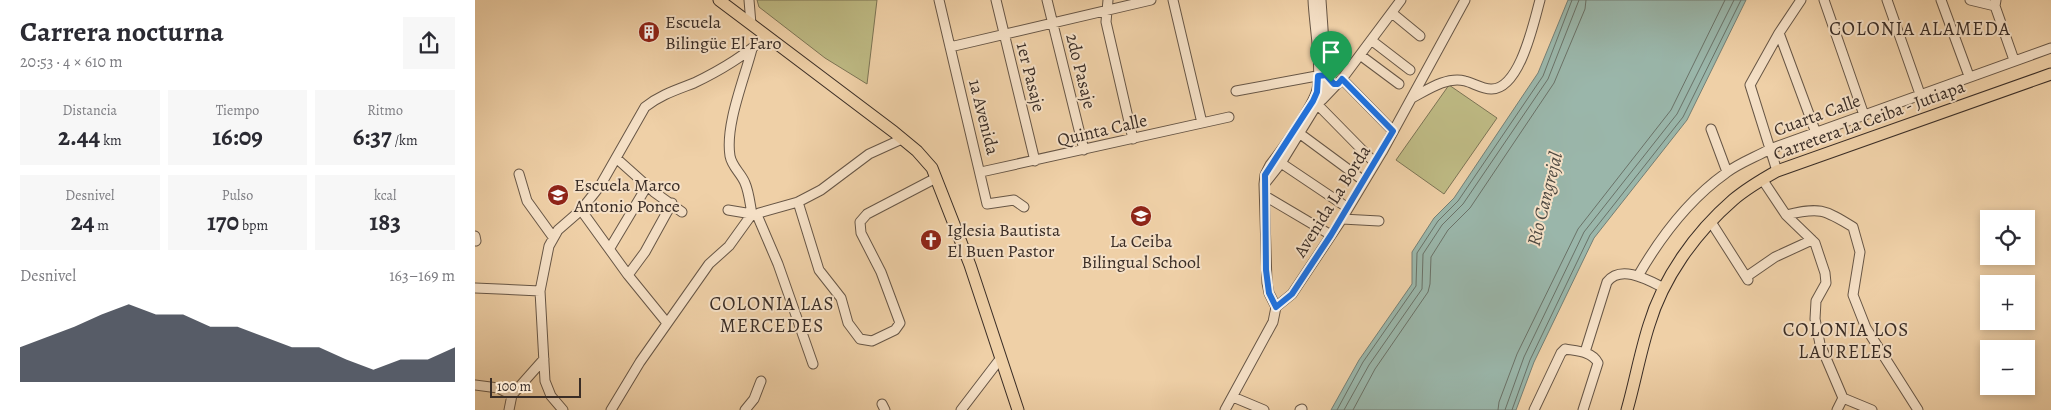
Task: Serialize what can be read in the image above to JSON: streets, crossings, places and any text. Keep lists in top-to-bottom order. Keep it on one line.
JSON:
{"streets":{"main road":["Carretera La Ceiba - Jutiapa"],"street":["2do Pasaje","1er Pasaje","Cuarta Calle","1a Avenida","Quinta Calle","Avenida La Borda"]},"crossings":[["2do Pasaje","Quinta Calle"],["1er Pasaje","Quinta Calle"],["1a Avenida","Quinta Calle"]],"districts":["COLONIA ALAMEDA","COLONIA LAS MERCEDES","COLONIA LOS LAURELES"],"water":["Río Cangrejal"],"places":{"building":["Escuela Bilingüe El Faro"],"school or university":["Escuela Marco Antonio Ponce","La Ceiba Bilingual School"],"church":["Iglesia Bautista El Buen Pastor"]},"scale_bar":"100 m","page":{"heading":["Carrera nocturna","20:53 · 4 × 610 m"],"stats":[["Distancia","2.44 km"],["Tiempo","16:09"],["Ritmo","6:37 /km"],["Desnivel","24 m"],["Pulso","170 bpm"],["kcal","183"]],"map_buttons":["+","−"],"chart":["Desnivel","163–169 m"],"scale":"100 m"}}
